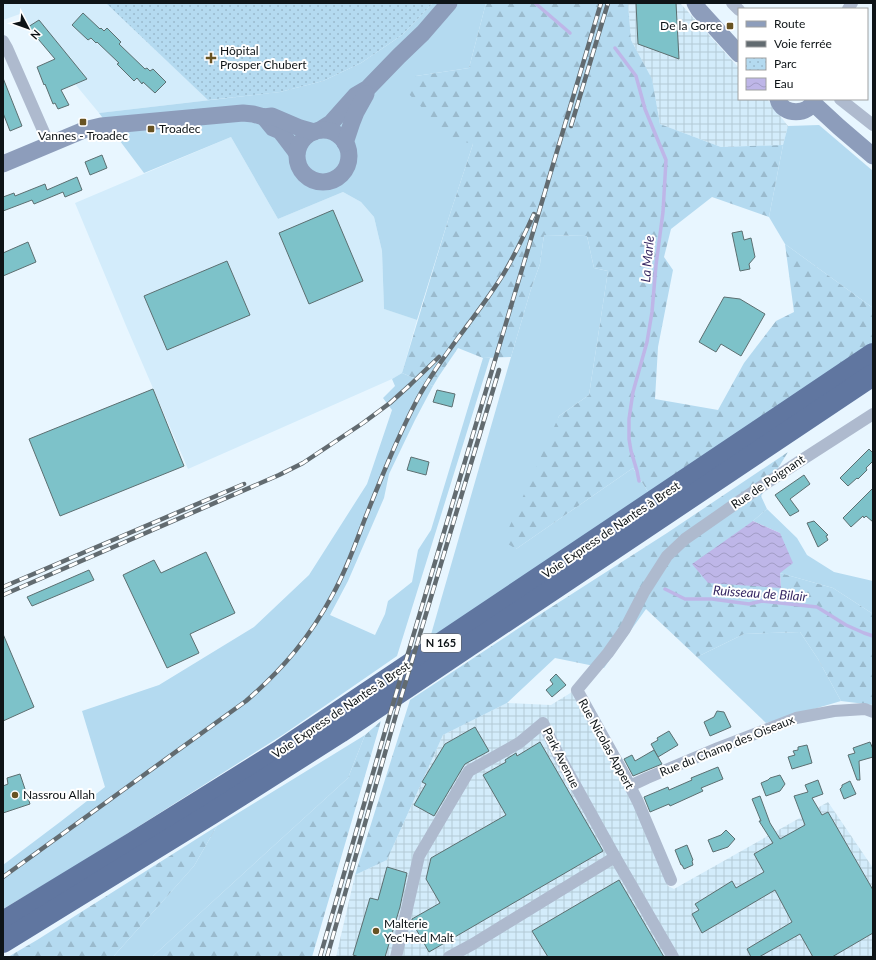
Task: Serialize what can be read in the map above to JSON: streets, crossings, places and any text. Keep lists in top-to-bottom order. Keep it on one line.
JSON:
{"streets":{"highway":["Voie Express de Nantes à Brest","N 165"],"street":["Rue de Poignant","Rue Nicolas Appert","Rue du Champ des Oiseaux","Park Avenue"]},"crossings":[["Rue de Poignant","Rue Nicolas Appert"],["Rue Nicolas Appert","Rue du Champ des Oiseaux"]],"water":["La Marle","Ruisseau de Bilair"],"places":{"transit":["De la Gorce","Vannes - Troadec","Troadec"],"health":["Hôpital Prosper Chubert"],"other":["Nassrou Allah","Malterie Yec'Hed Malt"]},"legend":["Route","Voie ferrée","Parc","Eau"],"north":"bottom right"}
